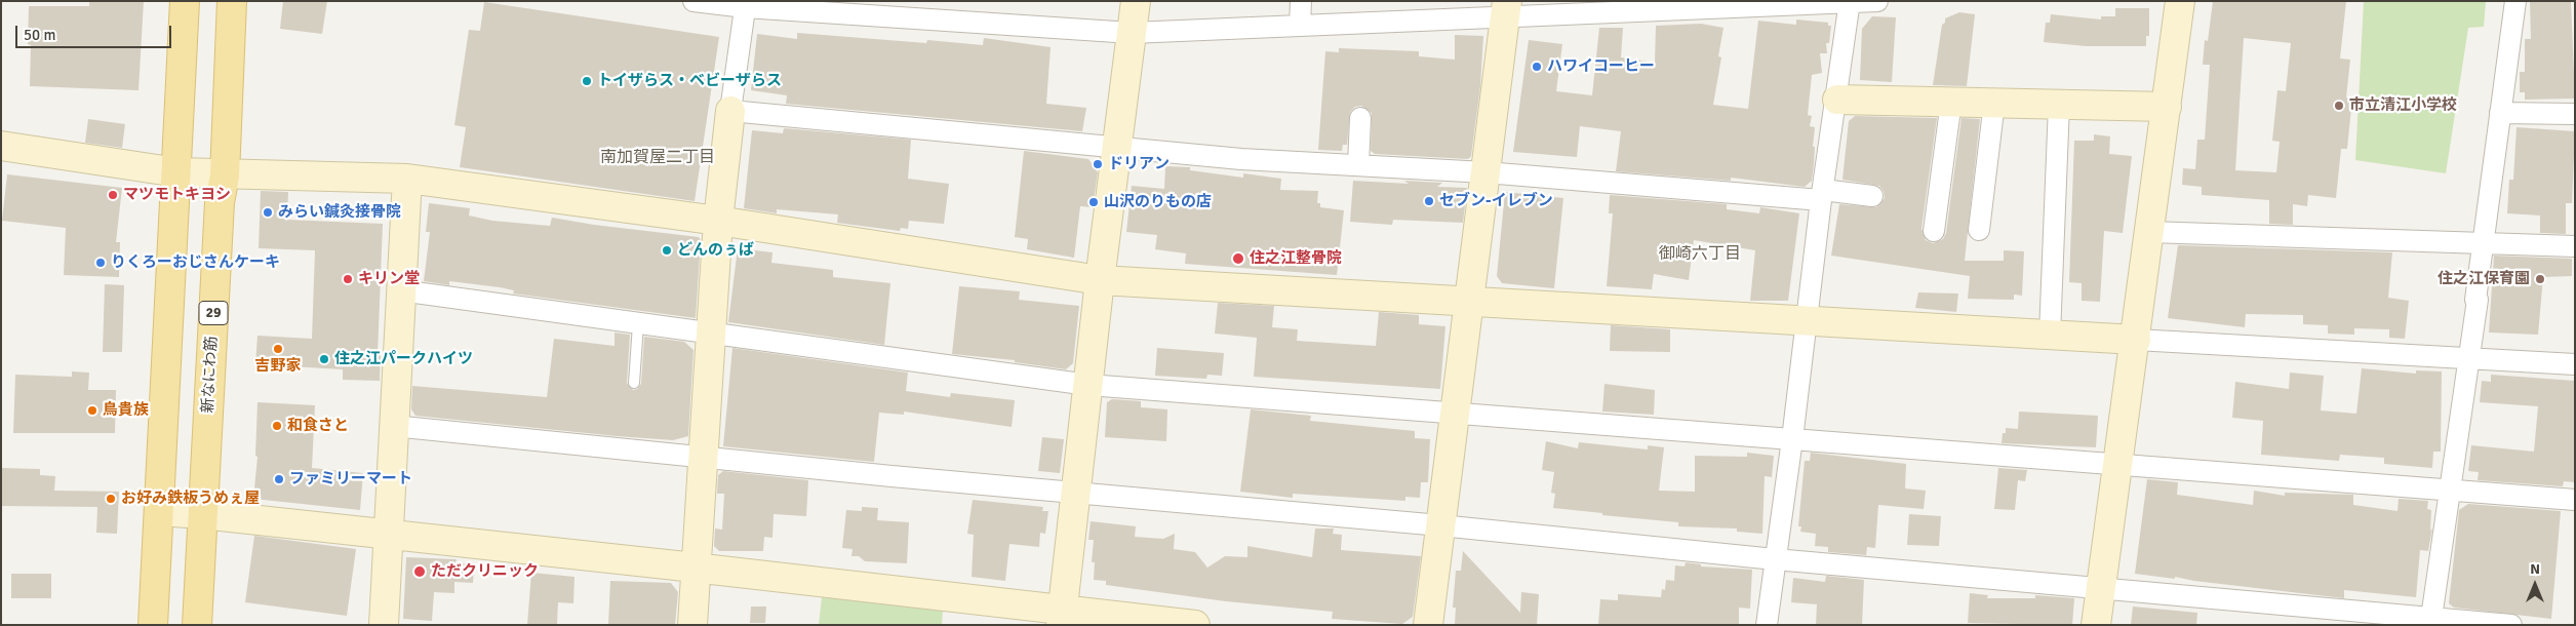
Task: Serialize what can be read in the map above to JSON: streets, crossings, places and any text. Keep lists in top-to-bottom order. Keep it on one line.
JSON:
{"streets":{"main road":["29","新なにわ筋"]},"districts":["南加賀屋二丁目","御崎六丁目"],"places":["ハワイコーヒー","トイザらス・ベビーザらス","市立清江小学校","ドリアン","マツモトキヨシ","セブン-イレブン","山沢のりもの店","みらい鍼灸接骨院","どんのぅば","住之江整骨院","りくろーおじさんケーキ","キリン堂","住之江保育園","吉野家","住之江パークハイツ","鳥貴族","和食さと","ファミリーマート","お好み鉄板うめぇ屋","ただクリニック"],"scale_bar":"50 m","north":"top"}
